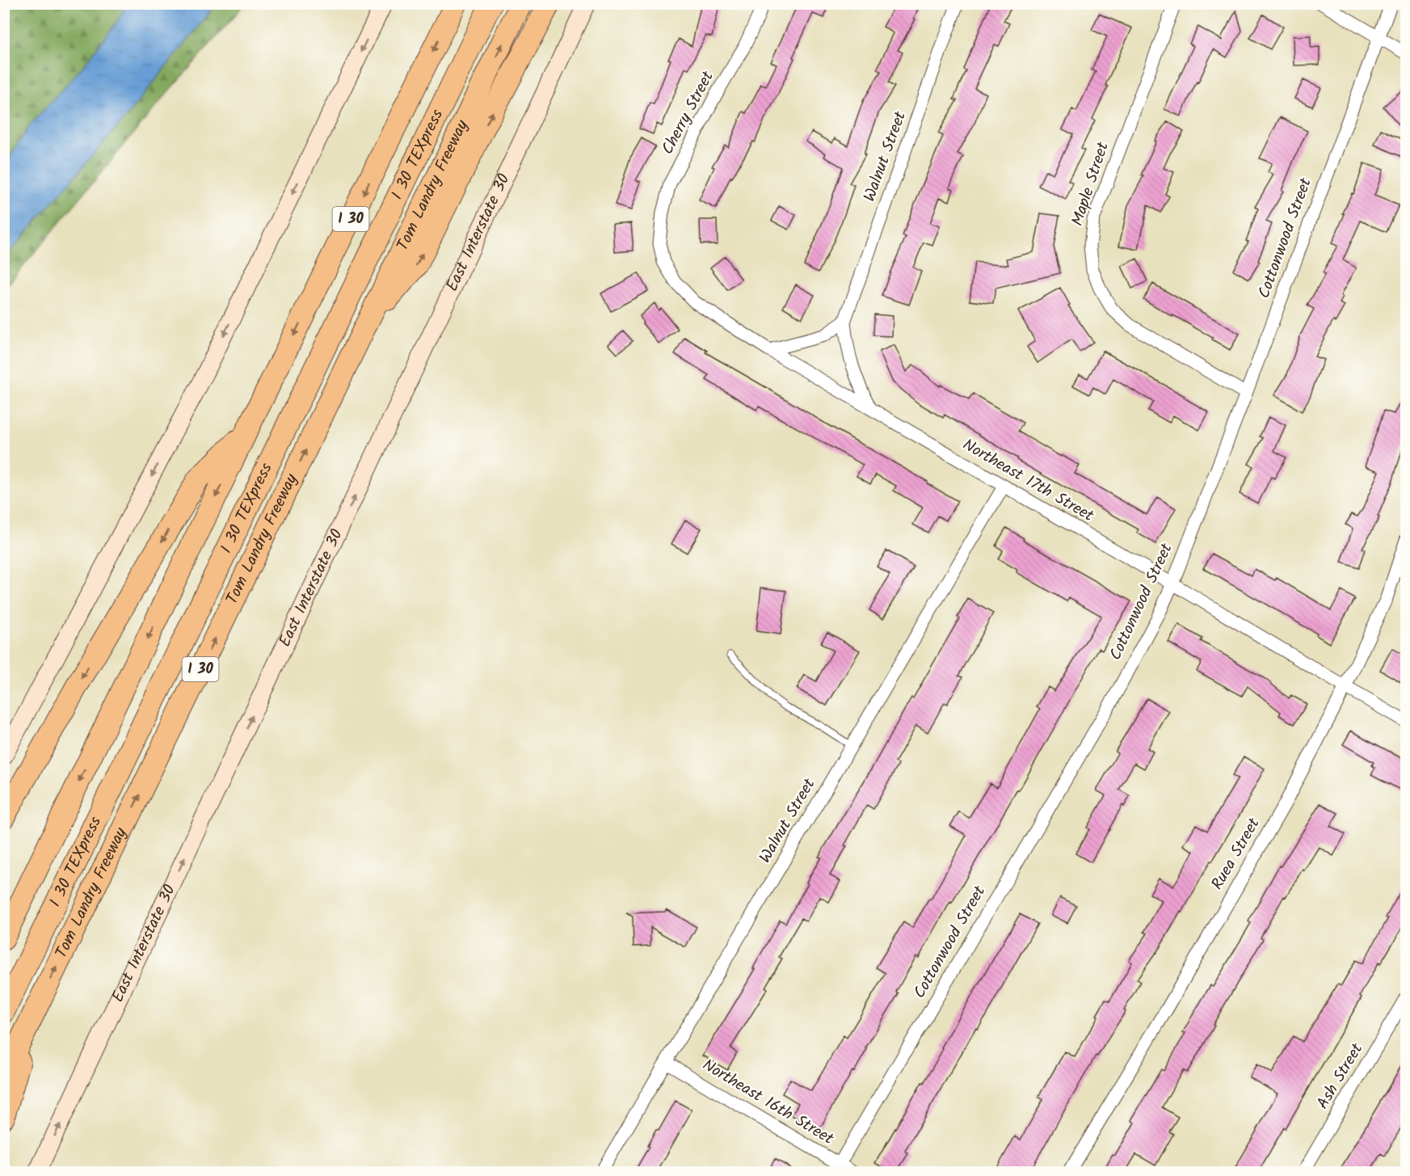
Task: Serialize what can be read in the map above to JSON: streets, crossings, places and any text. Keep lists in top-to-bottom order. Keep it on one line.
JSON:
{"streets":{"highway":["I 30 TEXpress","Tom Landry Freeway","I 30"],"main road":["East Interstate 30"],"street":["Cherry Street","Walnut Street","Maple Street","Cottonwood Street","Northeast 17th Street","Ruea Street","Ash Street","Northeast 16th Street"]},"crossings":[["Cherry Street","Northeast 17th Street"],["Walnut Street","Northeast 17th Street"],["Walnut Street","Northeast 16th Street"],["Maple Street","Cottonwood Street"],["Cottonwood Street","Northeast 17th Street"],["Cottonwood Street","Northeast 16th Street"],["Northeast 17th Street","Ruea Street"]],"one_way":["East Interstate 30"]}
